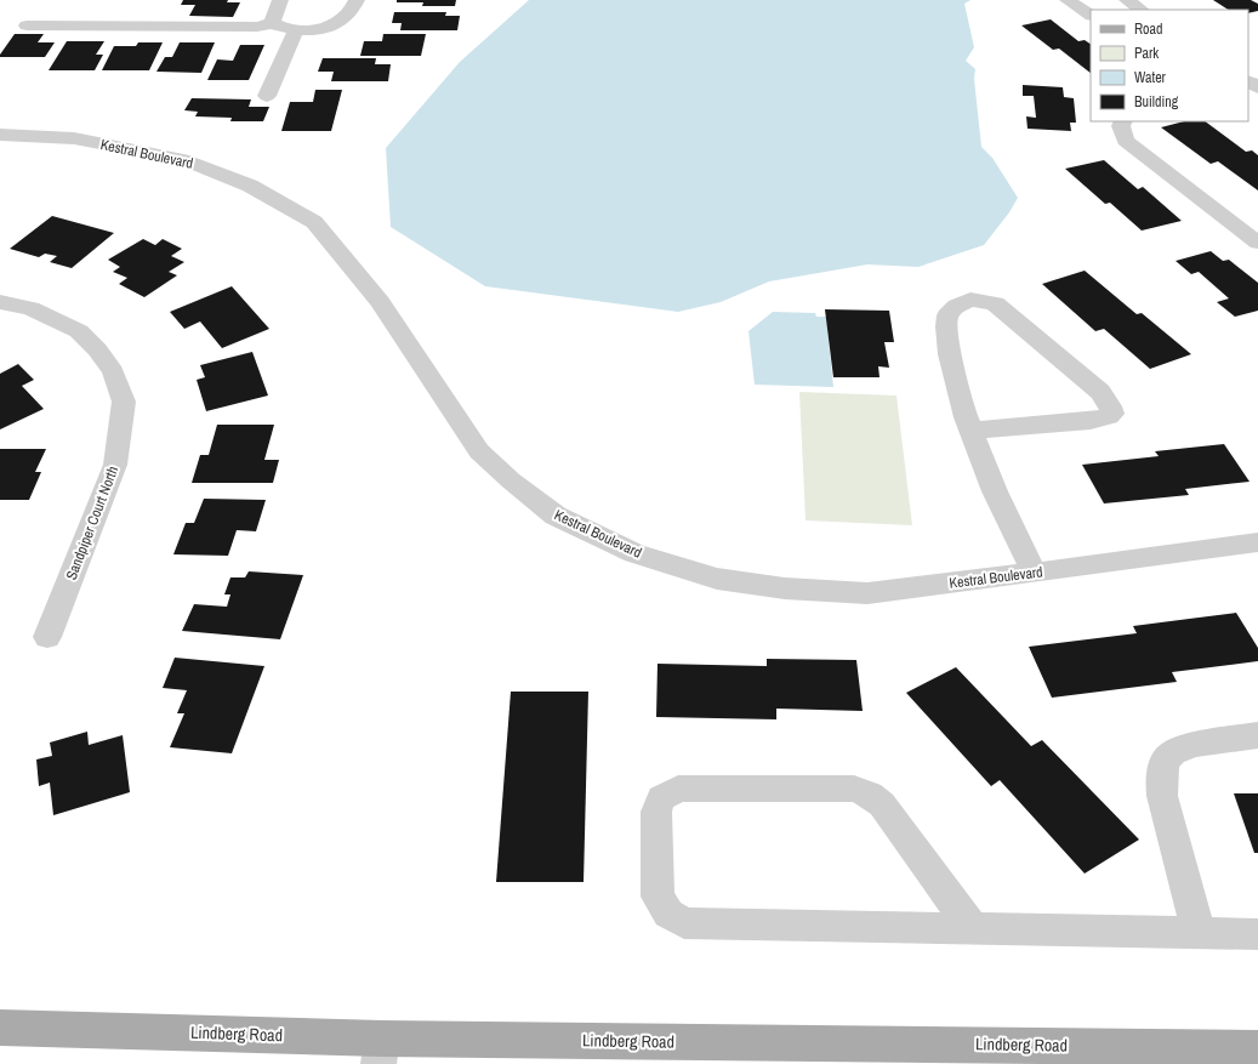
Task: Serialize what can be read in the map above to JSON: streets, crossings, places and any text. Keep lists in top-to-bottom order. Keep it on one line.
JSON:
{"streets":{"main road":["Lindberg Road"],"street":["Kestral Boulevard","Sandpiper Court North"]},"legend":["Road","Park","Water","Building"]}
